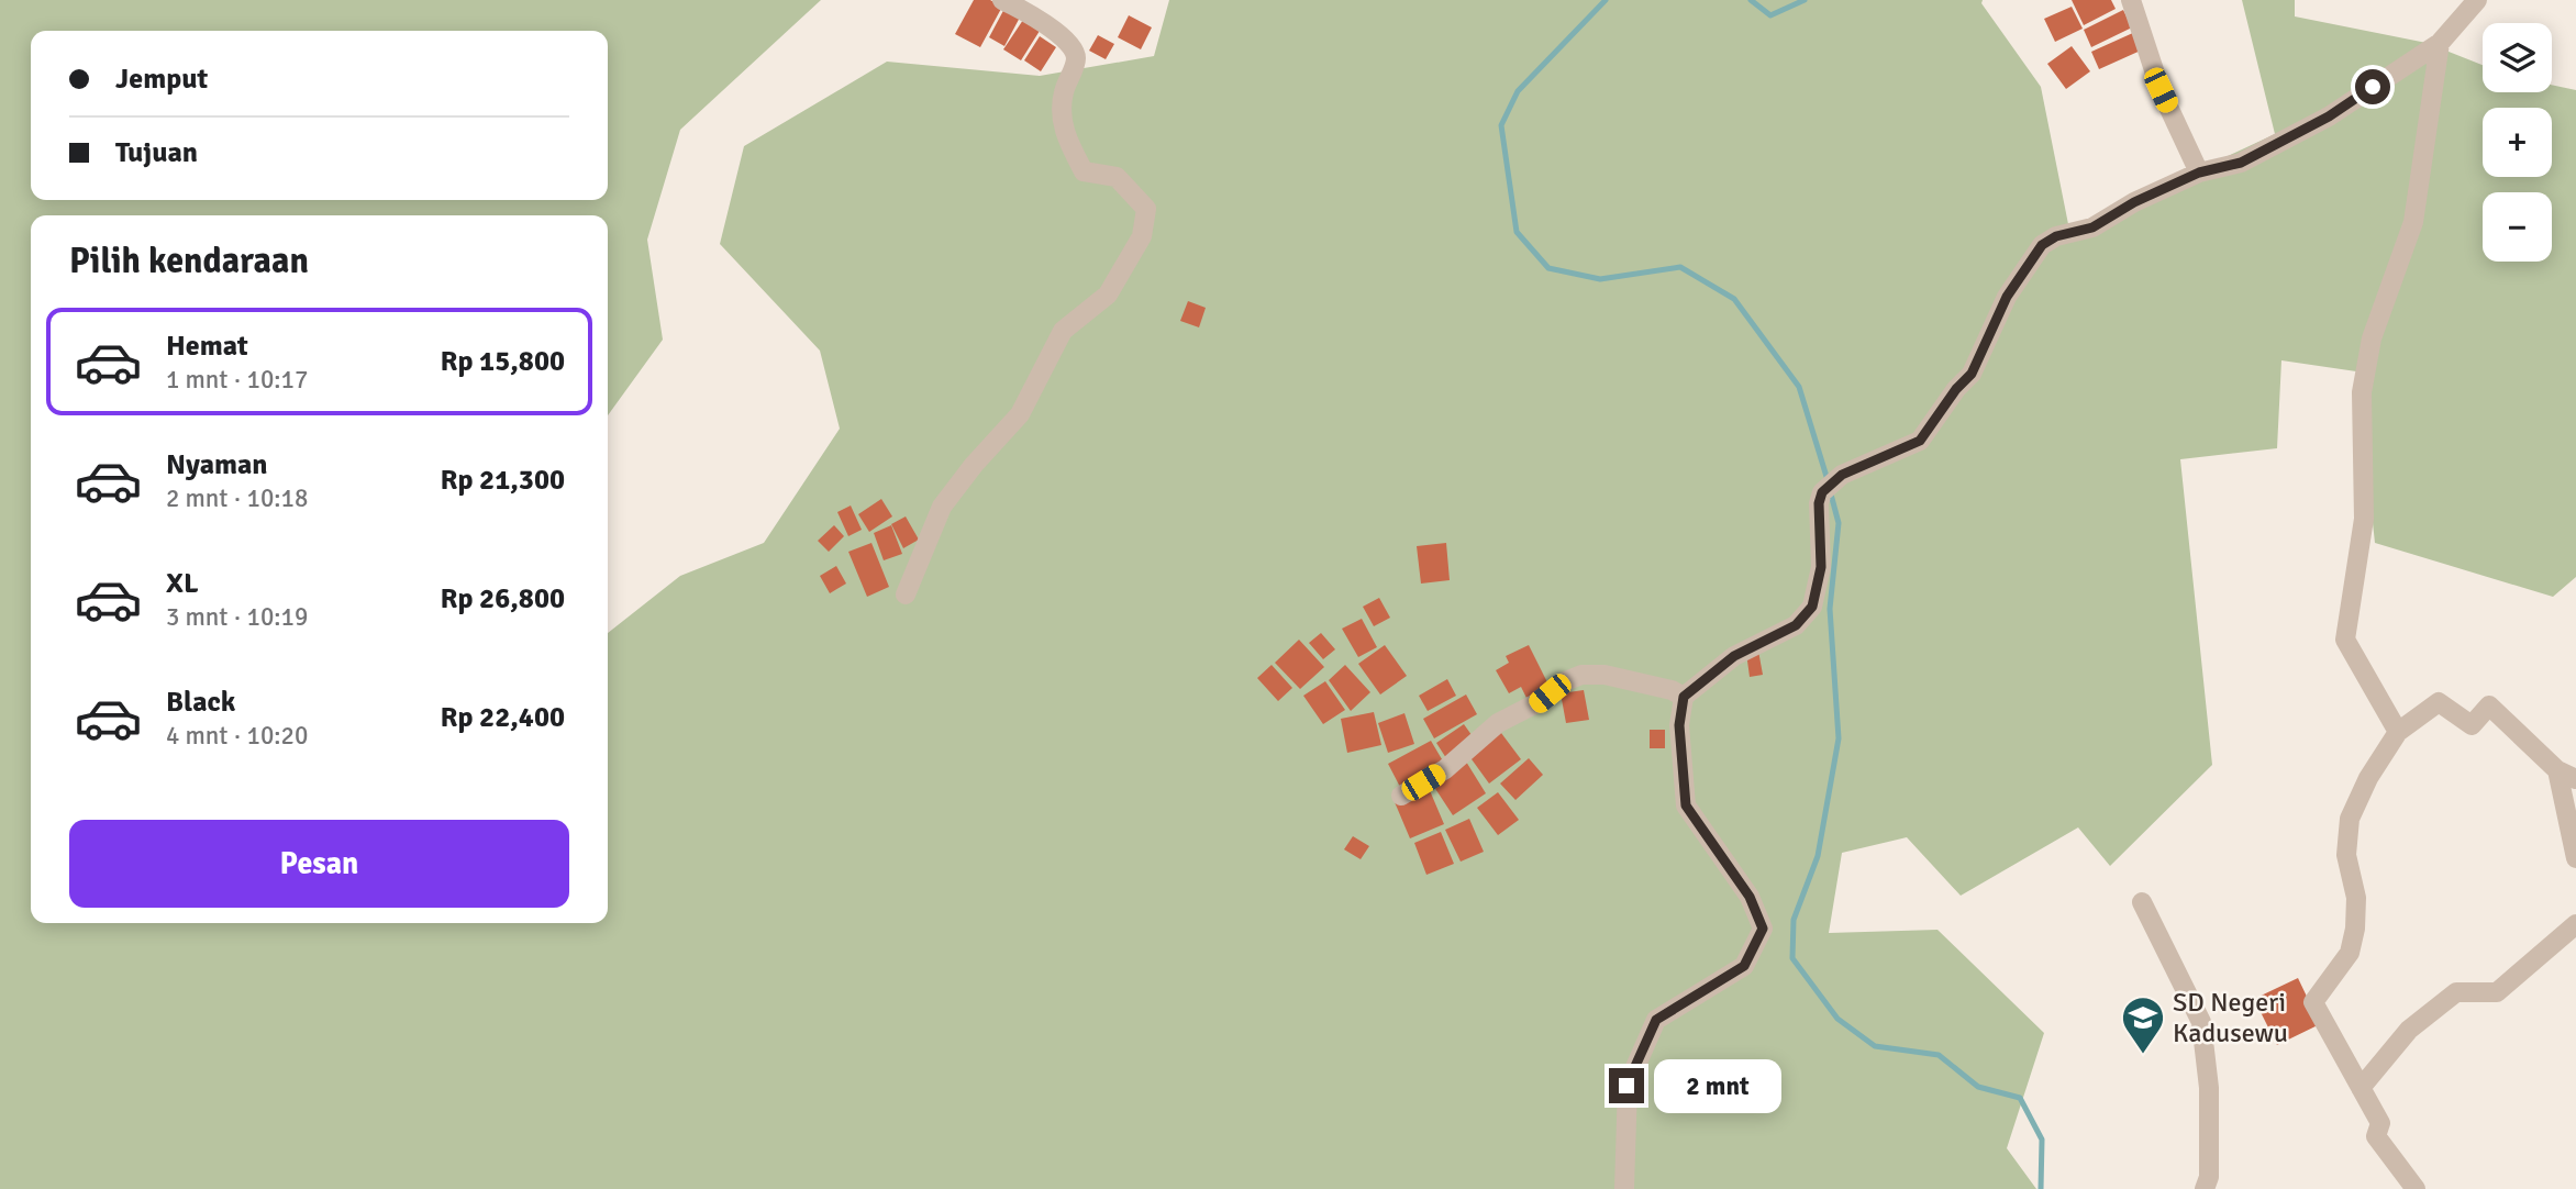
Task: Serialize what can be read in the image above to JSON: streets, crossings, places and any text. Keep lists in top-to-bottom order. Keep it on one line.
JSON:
{"places":{"school or university":["SD Negeri Kadusewu"]},"page":{"map_buttons":["+","−"],"banner":["Jemput","Tujuan"],"heading":"Pilih kendaraan","list":[{"name":"Hemat","note":"1 mnt · 10:17","value":"Rp 15,800"},{"name":"Nyaman","note":"2 mnt · 10:18","value":"Rp 21,300"},{"name":"XL","note":"3 mnt · 10:19","value":"Rp 26,800"},{"name":"Black","note":"4 mnt · 10:20","value":"Rp 22,400"}],"buttons":"Pesan","bubble":"2 mnt"}}
